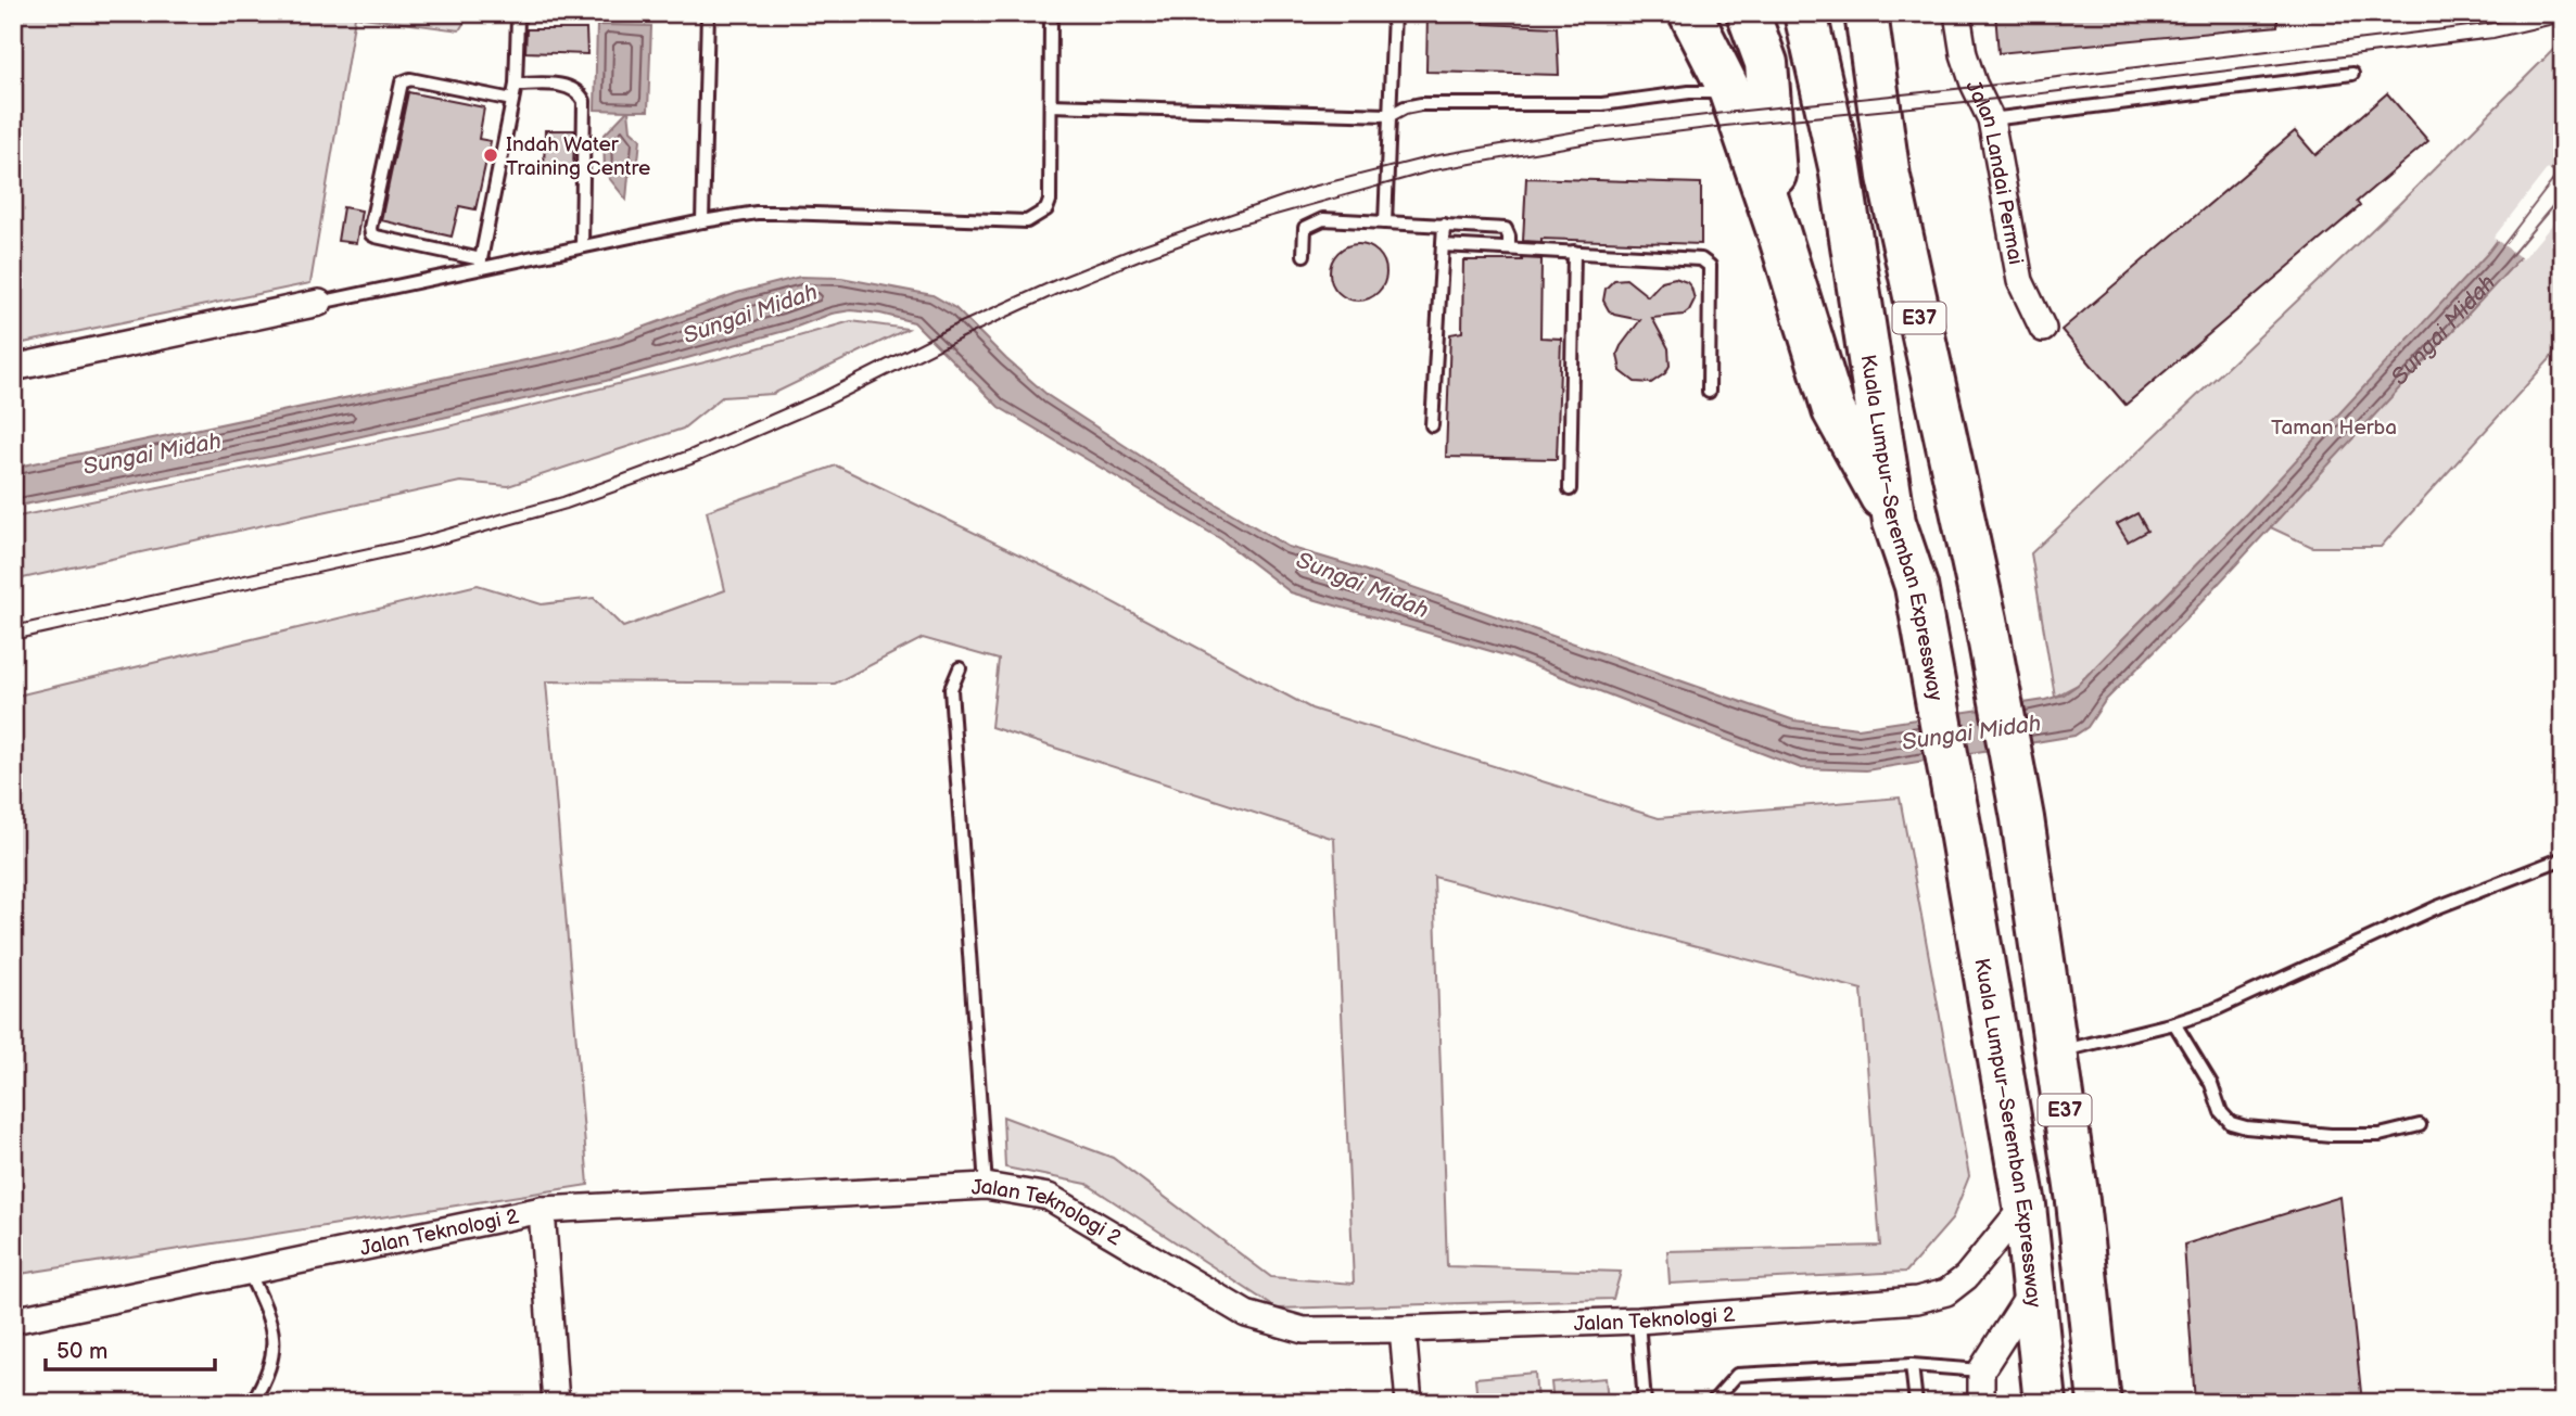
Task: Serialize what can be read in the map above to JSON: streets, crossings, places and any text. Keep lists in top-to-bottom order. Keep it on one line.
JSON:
{"streets":{"highway":["E37","Kuala Lumpur–Seremban Expressway"],"street":["Jalan Landai Permai","Jalan Teknologi 2"]},"crossings":[["Kuala Lumpur–Seremban Expressway","Jalan Teknologi 2"]],"water":["Sungai Midah"],"parks":["Taman Herba"],"places":["Indah Water Training Centre"],"scale_bar":"50 m"}
